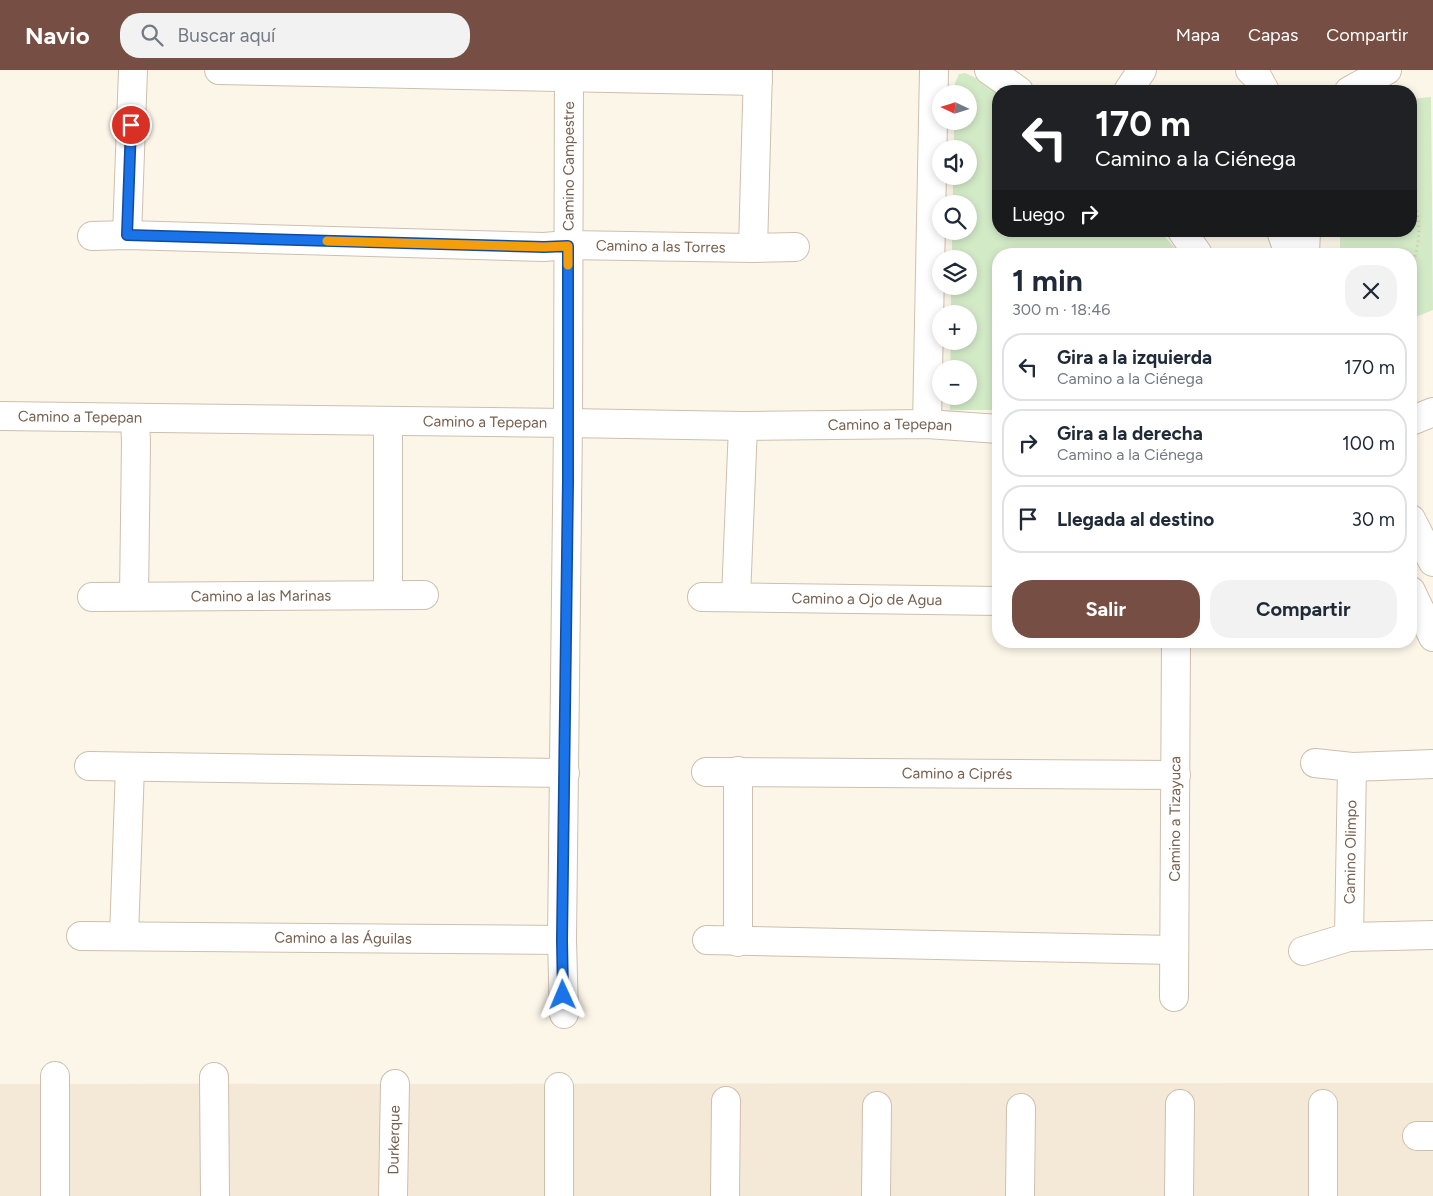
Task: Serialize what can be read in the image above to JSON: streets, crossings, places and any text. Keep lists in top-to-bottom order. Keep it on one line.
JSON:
{"streets":{"street":["Camino Campestre","Camino a las Torres","Camino a Tepepan","Camino a las Marinas","Camino a Ojo de Agua","Camino a Ciprés","Camino a Tizayuca","Camino Olimpo","Camino a las Águilas","Durkerque"]},"crossings":[["Camino Campestre","Camino a las Torres"],["Camino Campestre","Camino a Tepepan"],["Camino Campestre","Camino a las Águilas"],["Camino a Ciprés","Camino a Tizayuca"]],"north":"left","page":{"header":"Navio","search":"Buscar aquí","nav":["Mapa","Capas","Compartir"],"map_buttons":["+","−"],"turn":["170 m","Camino a la Ciénega"],"then":"Luego","heading":["1 min","300 m · 18:46"],"list":[{"name":"Gira a la izquierda","note":"Camino a la Ciénega","value":"170 m"},{"name":"Gira a la derecha","note":"Camino a la Ciénega","value":"100 m"},{"name":"Llegada al destino","value":"30 m"}],"buttons":["Salir","Compartir"]}}
